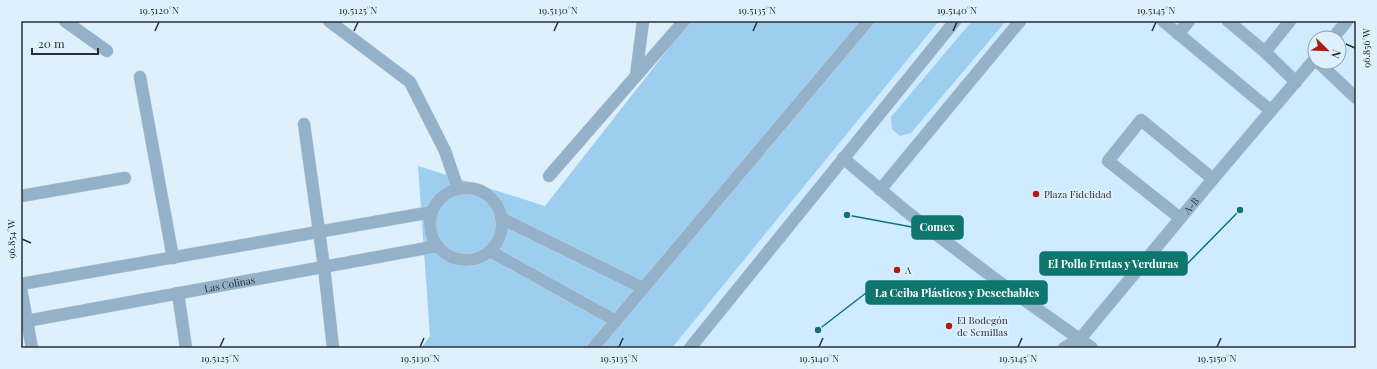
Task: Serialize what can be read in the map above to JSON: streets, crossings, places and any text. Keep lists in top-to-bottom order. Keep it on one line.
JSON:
{"streets":{"street":["A-B","Las Colinas"]},"places":["Plaza Fidelidad","El Pollo Frutas y Verduras","Comex","A","El Bodegón de Semillas","La Ceiba Plásticos y Desechables"],"scale_bar":"20 m","north":"bottom right","coordinates":["19.5120°N","19.5125°N","19.5130°N","19.5135°N","19.5140°N","19.5145°N","96.856°W","96.854°W","19.5150°N"]}
